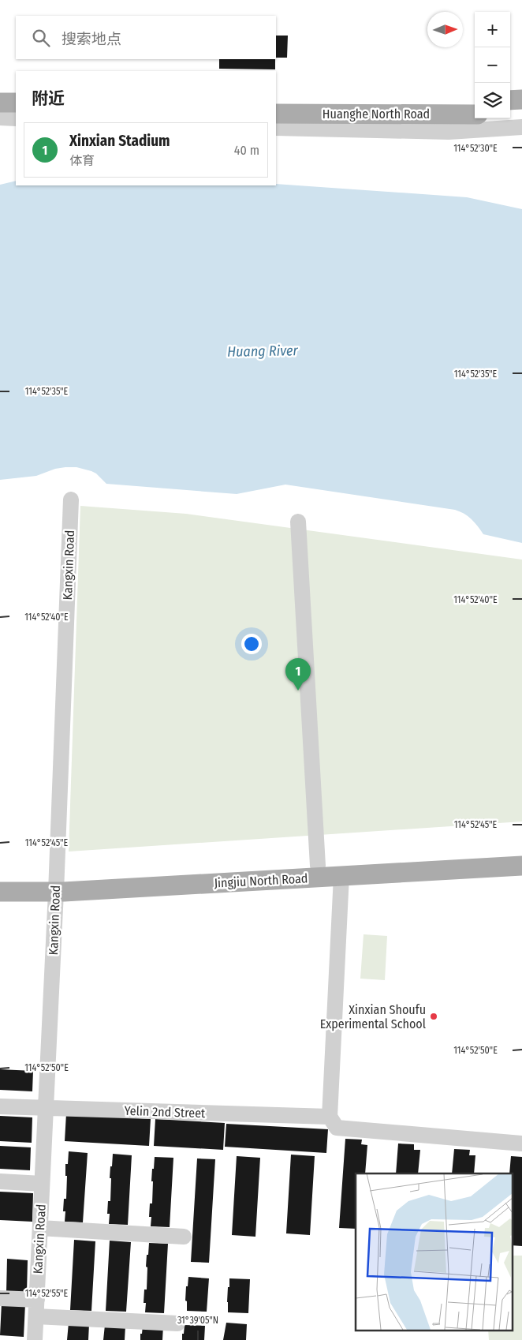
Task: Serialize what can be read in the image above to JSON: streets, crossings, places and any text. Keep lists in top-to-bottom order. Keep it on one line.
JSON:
{"streets":{"main road":["Huanghe North Road","Jingjiu North Road"],"street":["Kangxin Road","Yelin 2nd Street"]},"crossings":[["Kangxin Road","Jingjiu North Road"],["Kangxin Road","Yelin 2nd Street"]],"water":["Huang River"],"places":["Xinxian Shoufu Experimental School"],"north":"right","page":{"map_buttons":["+","−"],"search":"搜索地点","heading":"附近","list":[{"mark":"1","name":"Xinxian Stadium","note":"体育","value":"40 m"}],"pins":"1"},"coordinates":["114°52'30\"E","114°52'35\"E","114°52'40\"E","114°52'45\"E","114°52'50\"E","114°52'55\"E","31°39'05\"N"]}
